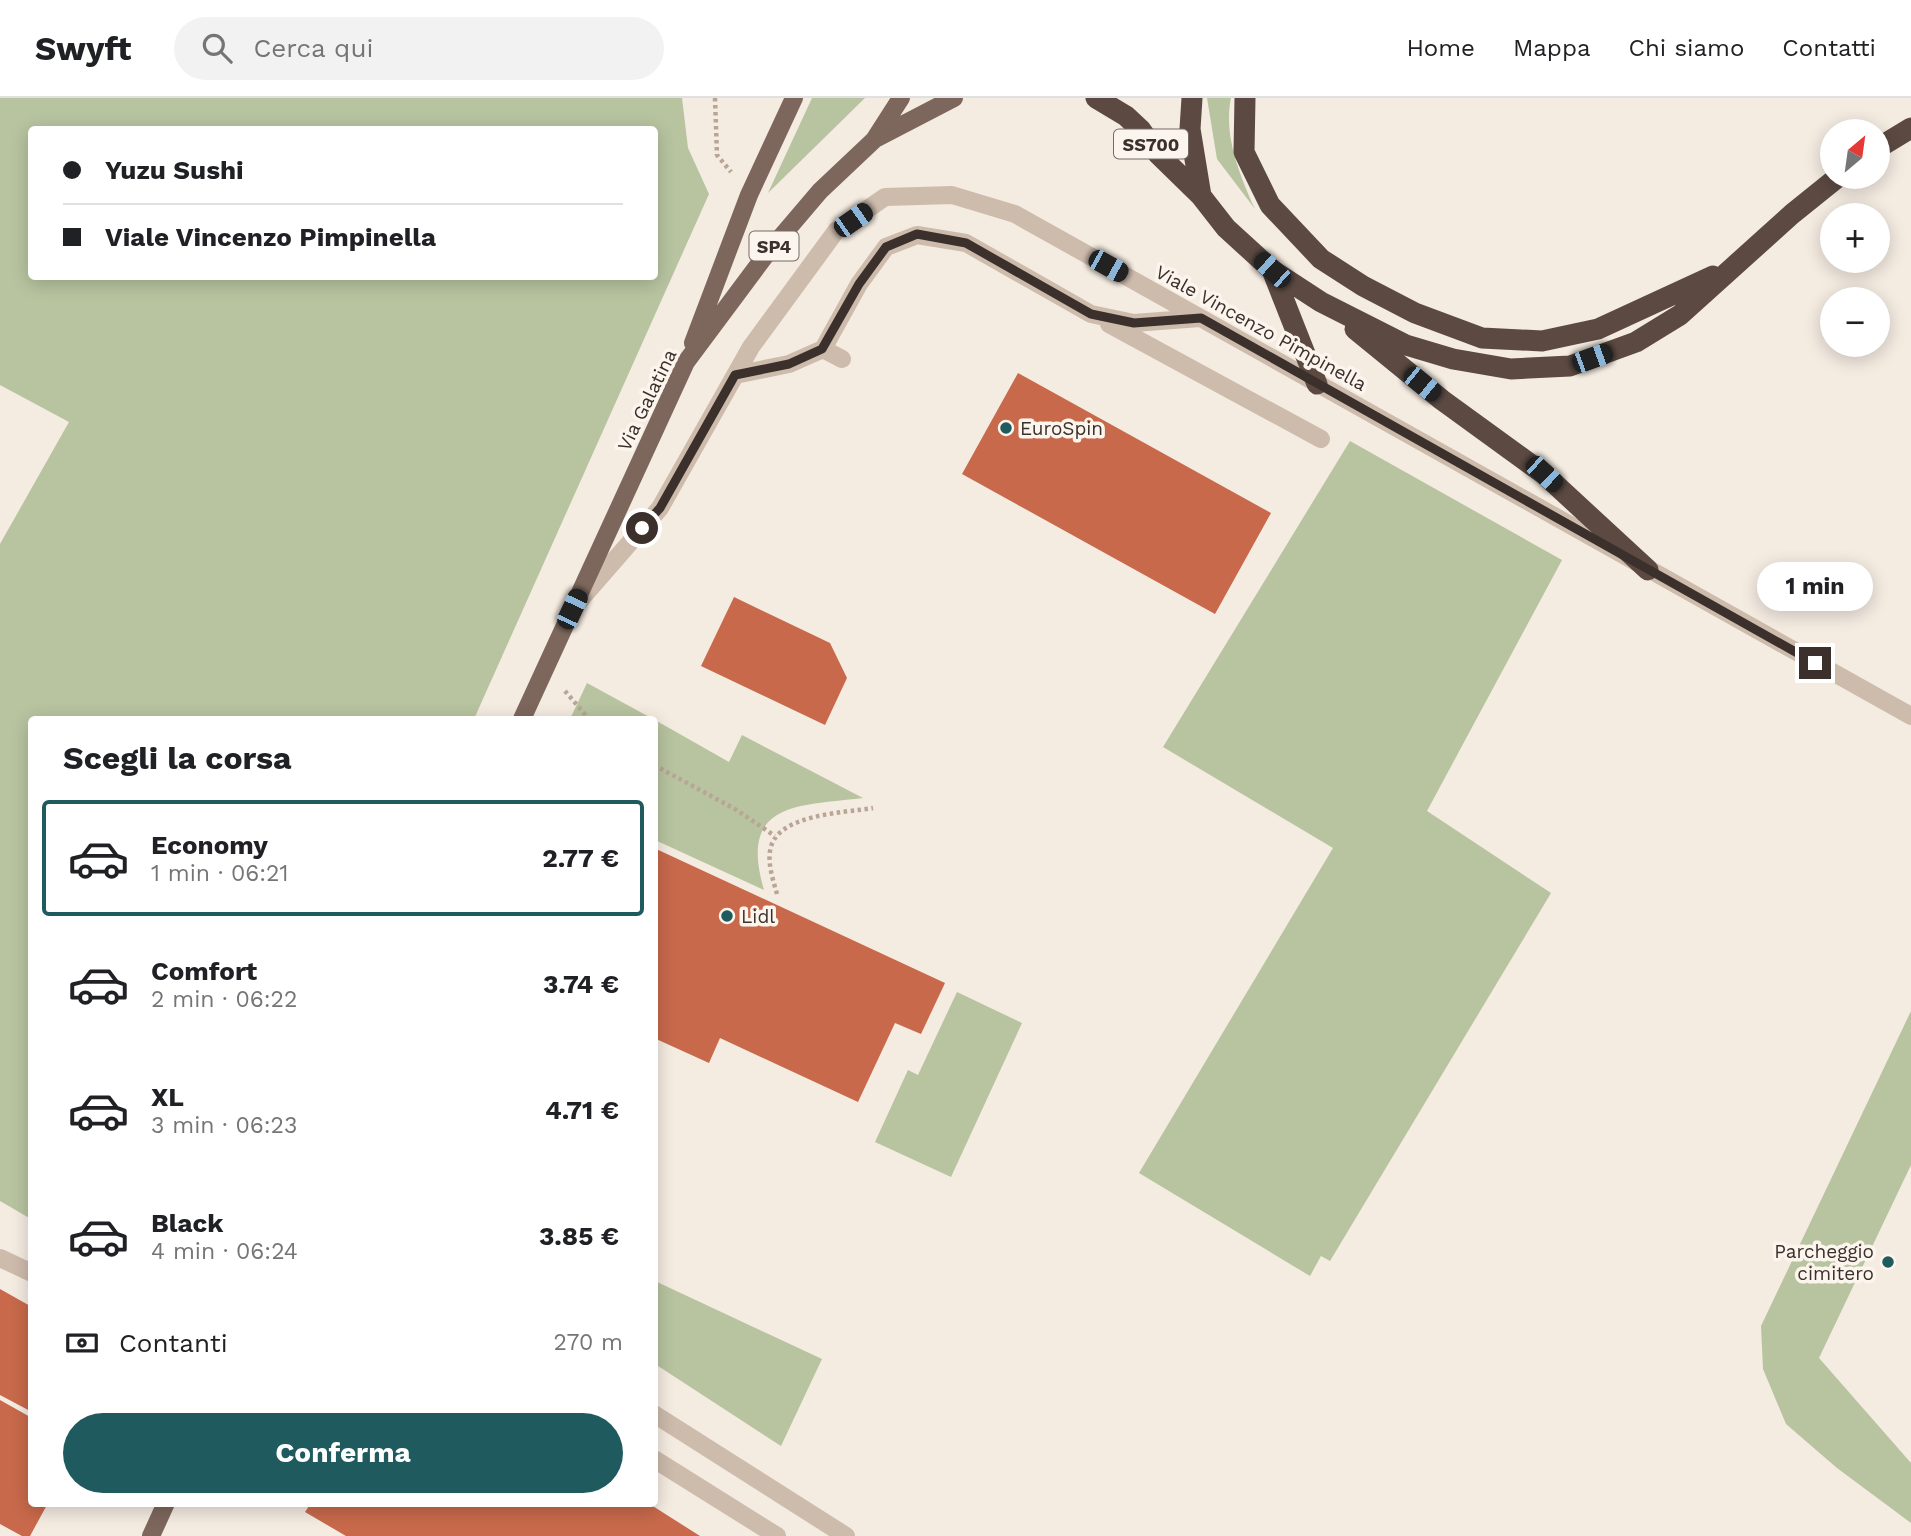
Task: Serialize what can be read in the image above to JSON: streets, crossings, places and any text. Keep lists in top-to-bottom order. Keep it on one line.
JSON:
{"streets":{"highway":["SS700"],"main road":["SP4","Via Galatina"],"street":["Viale Vincenzo Pimpinella"]},"crossings":[["SP4","Via Galatina"],["Viale Vincenzo Pimpinella","Via Galatina"]],"places":["EuroSpin","Lidl","Parcheggio cimitero"],"north":"top right","page":{"header":"Swyft","search":"Cerca qui","nav":["Home","Mappa","Chi siamo","Contatti"],"map_buttons":["+","−"],"banner":["Yuzu Sushi","Viale Vincenzo Pimpinella"],"bubble":"1 min","heading":"Scegli la corsa","list":[{"name":"Economy","note":"1 min · 06:21","value":"2.77 €"},{"name":"Comfort","note":"2 min · 06:22","value":"3.74 €"},{"name":"XL","note":"3 min · 06:23","value":"4.71 €"},{"name":"Black","note":"4 min · 06:24","value":"3.85 €"}],"pay":["Contanti","270 m"],"buttons":"Conferma"}}
